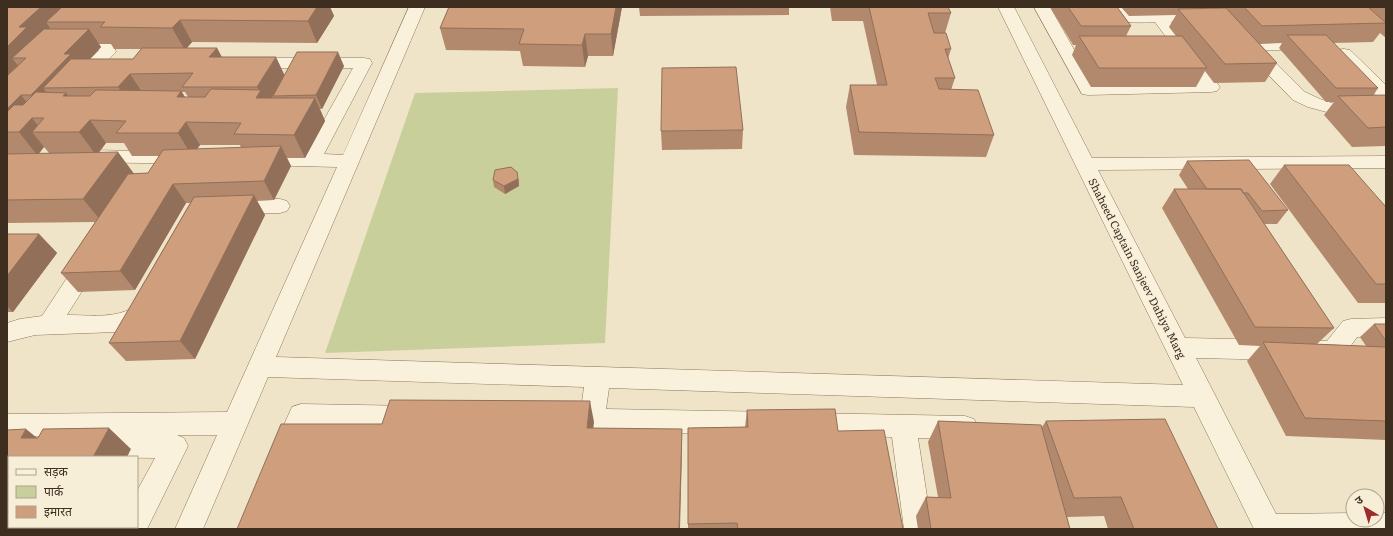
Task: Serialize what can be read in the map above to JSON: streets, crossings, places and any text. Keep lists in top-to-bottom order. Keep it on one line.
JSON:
{"streets":{"street":["Shaheed Captain Sanjeev Dahiya Marg"]},"legend":["सड़क","पार्क","इमारत"],"north":"top left"}
